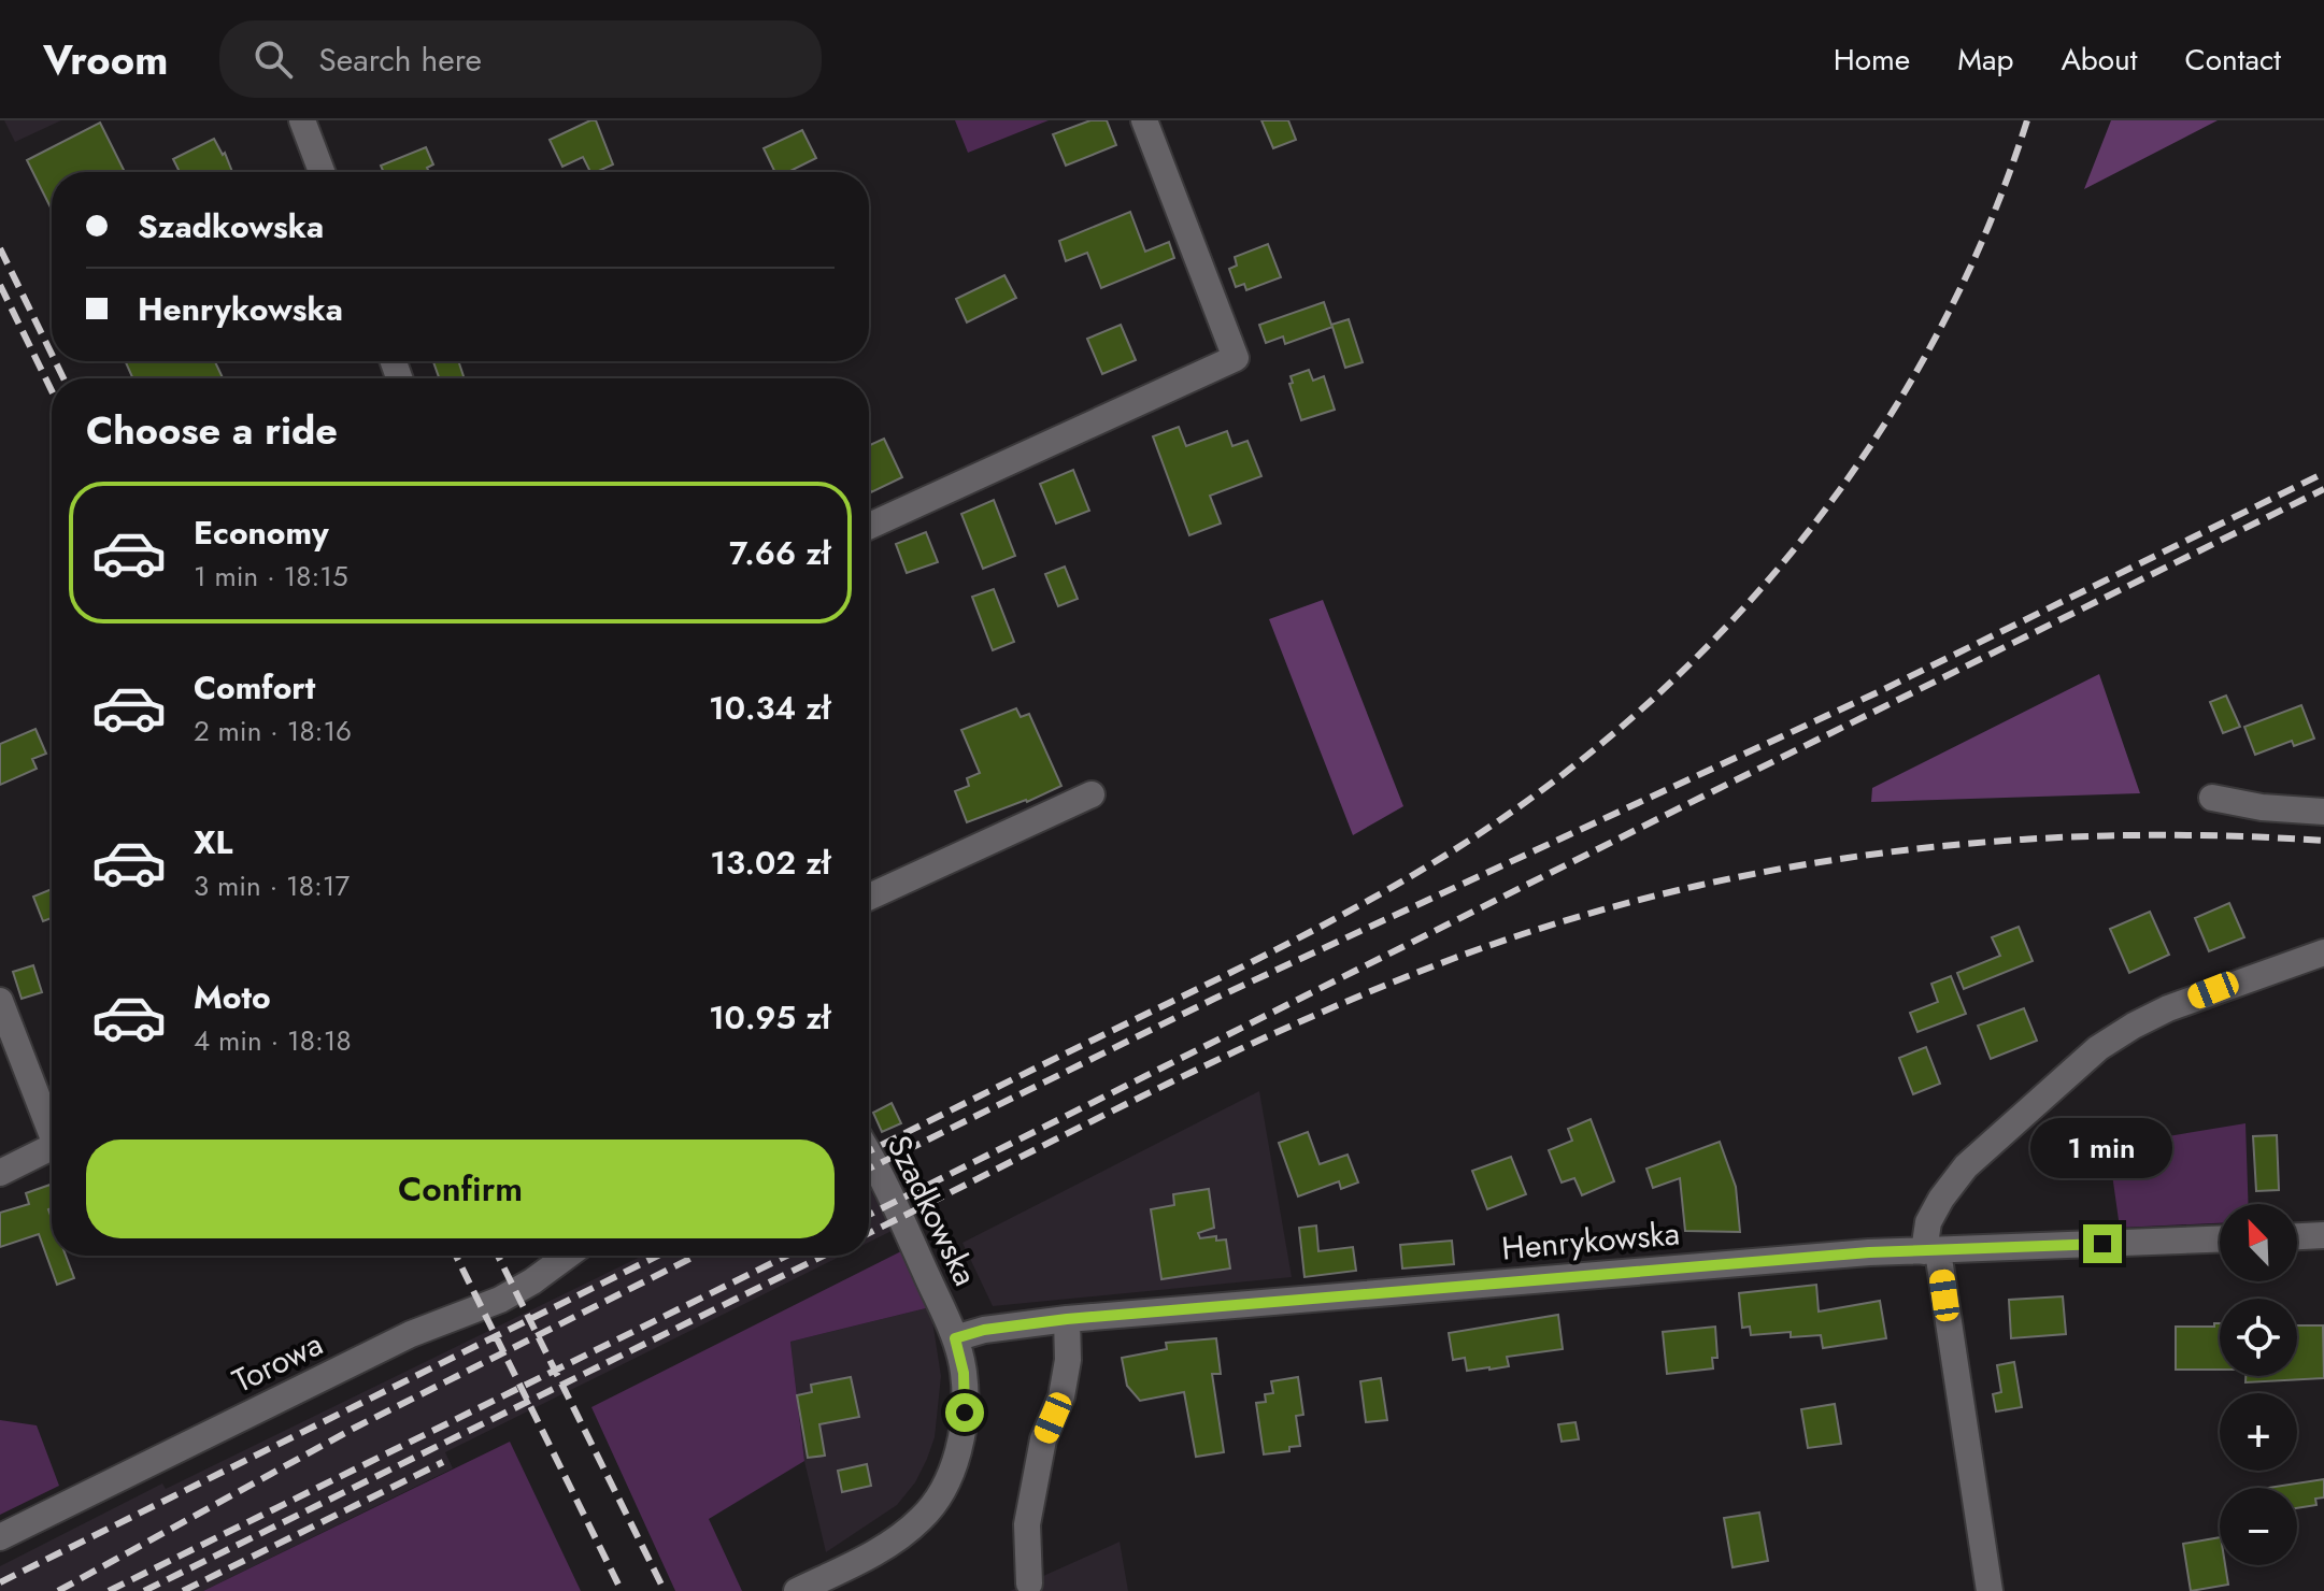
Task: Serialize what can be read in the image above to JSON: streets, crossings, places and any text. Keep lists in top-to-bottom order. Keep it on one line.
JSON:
{"streets":{"street":["Szadkowska","Henrykowska","Torowa"]},"crossings":[["Szadkowska","Henrykowska"]],"north":"top left","page":{"header":"Vroom","search":"Search here","nav":["Home","Map","About","Contact"],"banner":["Szadkowska","Henrykowska"],"heading":"Choose a ride","list":[{"name":"Economy","note":"1 min · 18:15","value":"7.66 zł"},{"name":"Comfort","note":"2 min · 18:16","value":"10.34 zł"},{"name":"XL","note":"3 min · 18:17","value":"13.02 zł"},{"name":"Moto","note":"4 min · 18:18","value":"10.95 zł"}],"bubble":"1 min","buttons":"Confirm","map_buttons":["+","−"]}}
